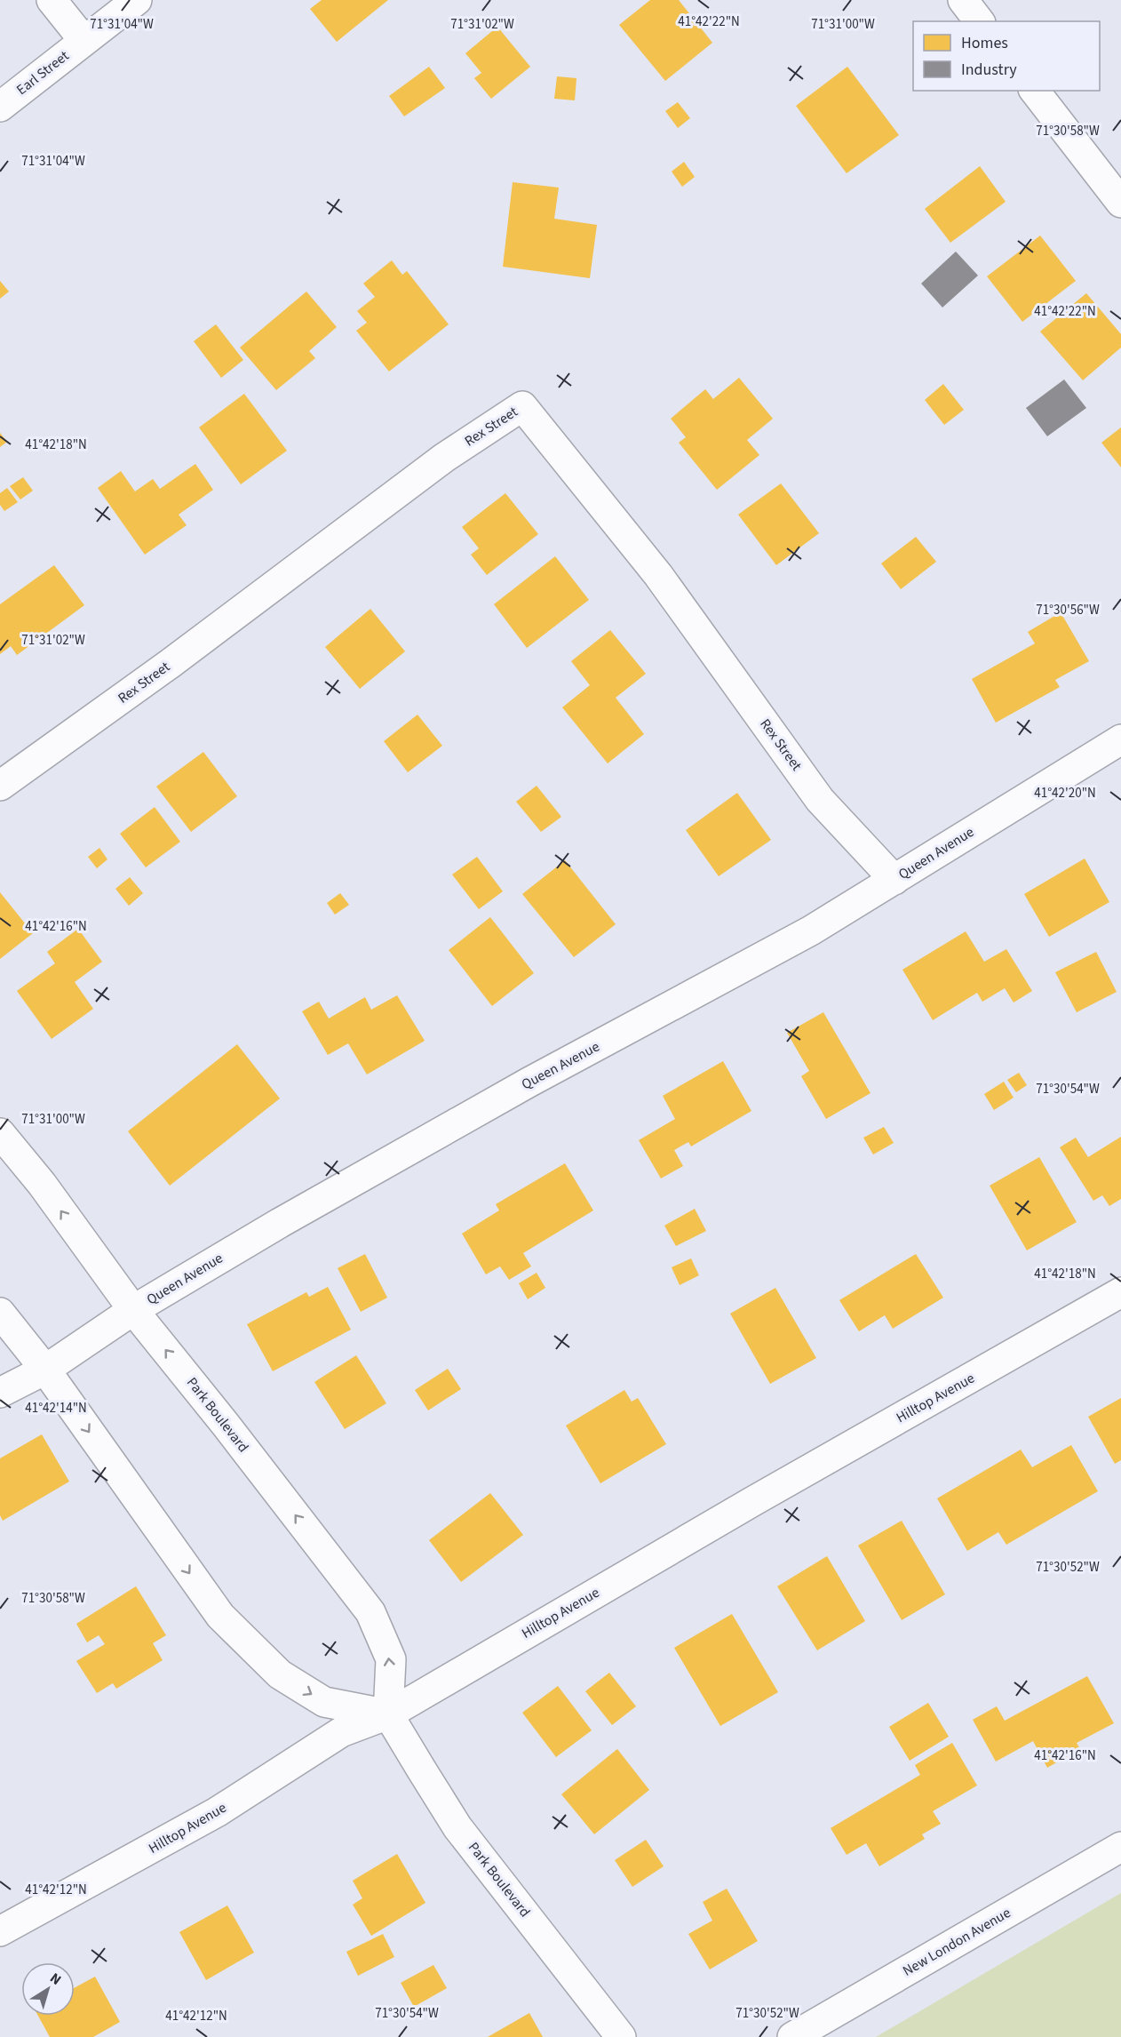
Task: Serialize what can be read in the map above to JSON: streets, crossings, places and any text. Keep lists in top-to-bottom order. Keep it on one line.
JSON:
{"streets":{"street":["Earl Street","Rex Street","Queen Avenue","Hilltop Avenue","Park Boulevard","New London Avenue"]},"crossings":[["Rex Street","Queen Avenue"],["Queen Avenue","Park Boulevard"],["Hilltop Avenue","Park Boulevard"]],"legend":["Homes","Industry"],"north":"top right","coordinates":["41°42'22\"N","71°31'04\"W","71°31'02\"W","71°31'00\"W","71°30'58\"W","41°42'18\"N","71°30'56\"W","41°42'20\"N","41°42'16\"N","71°30'54\"W","41°42'14\"N","71°30'52\"W","41°42'12\"N"]}
